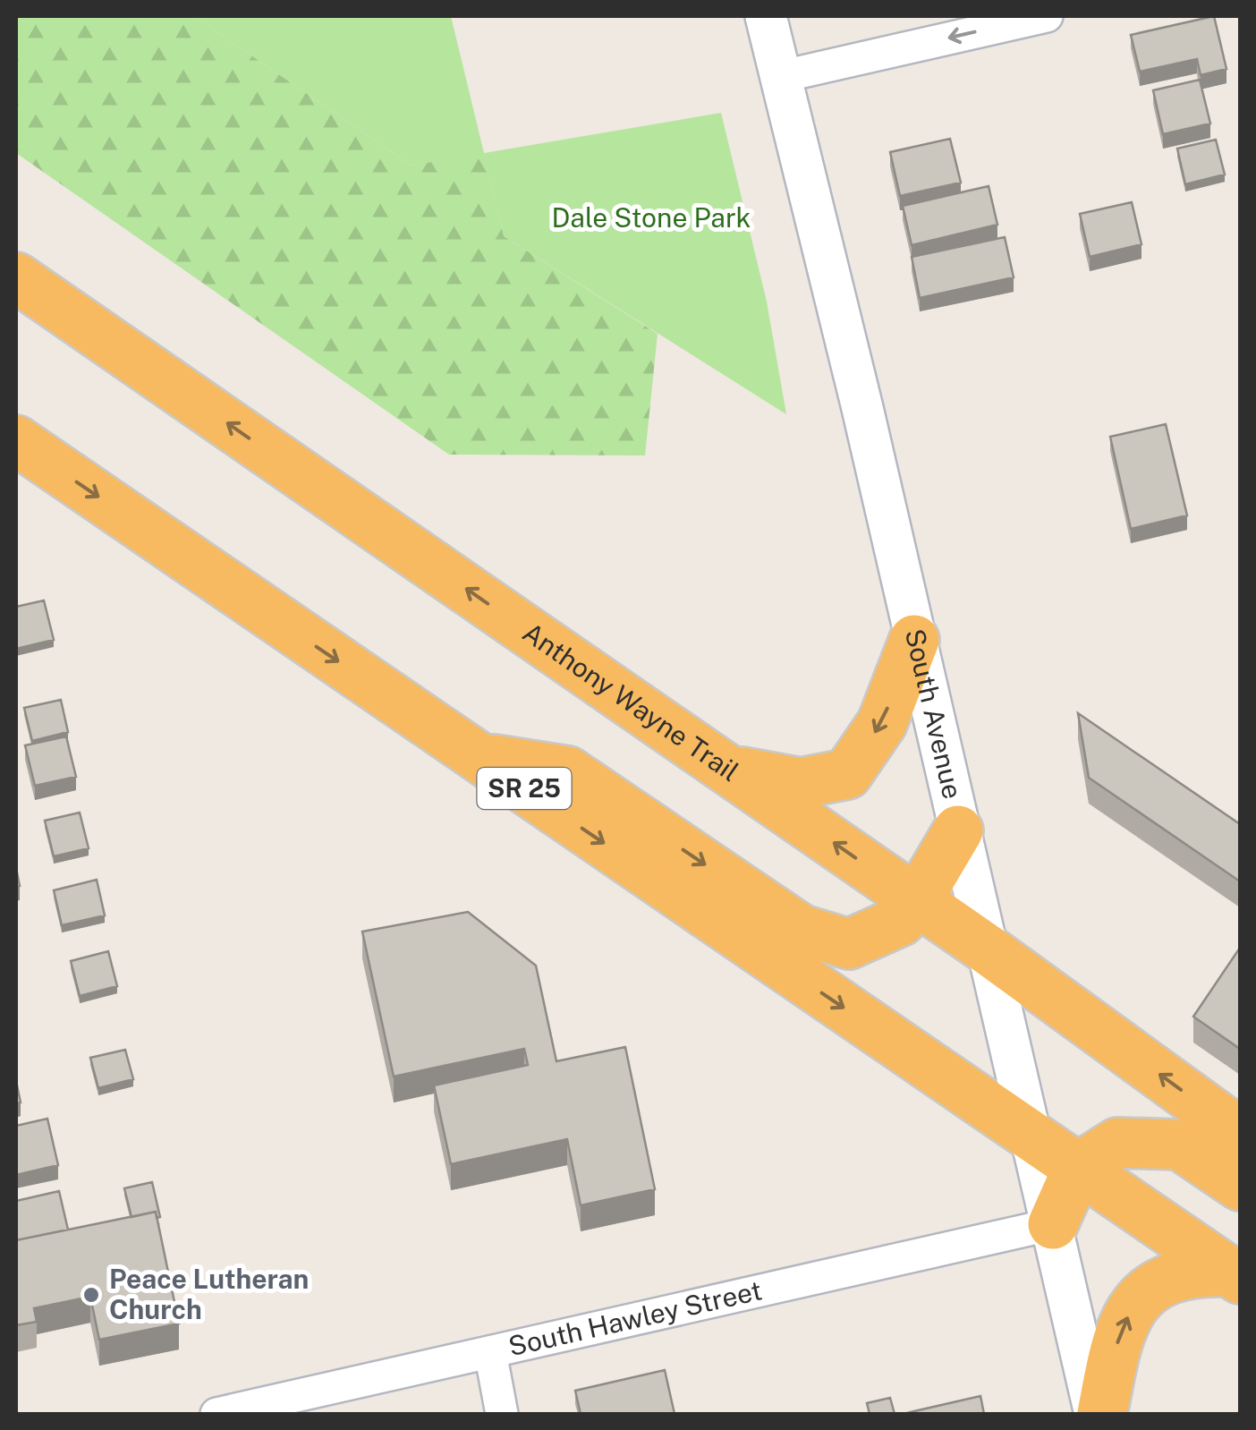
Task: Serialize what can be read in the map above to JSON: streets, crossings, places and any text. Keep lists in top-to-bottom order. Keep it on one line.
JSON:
{"streets":{"highway":["Anthony Wayne Trail","SR 25"],"street":["South Avenue","South Hawley Street"]},"crossings":[["Anthony Wayne Trail","South Avenue"],["South Avenue","SR 25"],["South Avenue","South Hawley Street"]],"parks":["Dale Stone Park"],"places":["Peace Lutheran Church"]}
